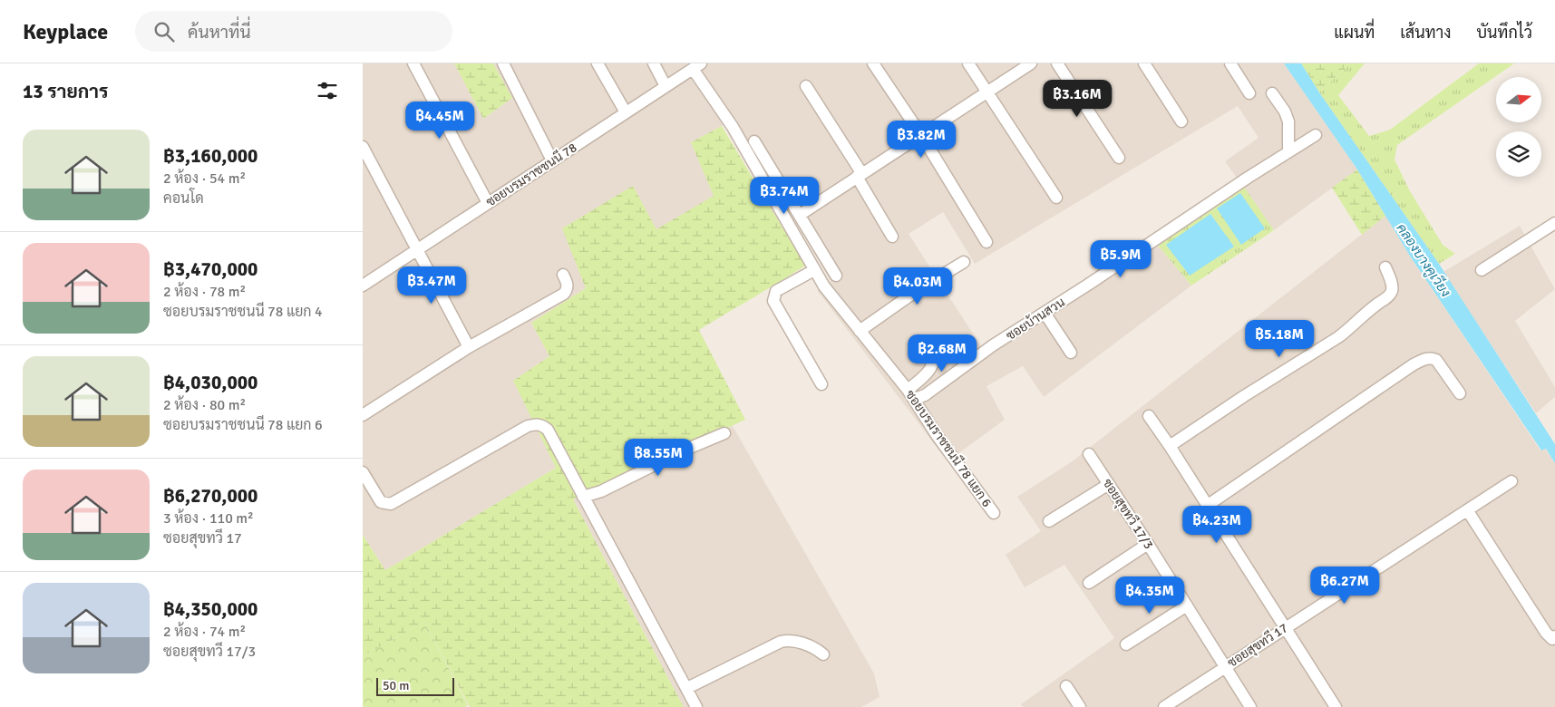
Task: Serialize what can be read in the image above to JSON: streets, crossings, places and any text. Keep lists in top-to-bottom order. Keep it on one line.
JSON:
{"streets":{"street":["ซอยบรมราชชนนี 78","ซอยบ้านสวน","ซอยบรมราชชนนี 78 แยก 6","ซอยสุขทวี 17/3","ซอยสุขทวี 17"]},"crossings":[["ซอยบรมราชชนนี 78","ซอยบรมราชชนนี 78 แยก 6"],["ซอยบ้านสวน","ซอยบรมราชชนนี 78 แยก 6"],["ซอยสุขทวี 17/3","ซอยสุขทวี 17"]],"water":["คลองบางคูเวียง"],"scale_bar":"50 m","north":"right","page":{"header":"Keyplace","search":"ค้นหาที่นี่","nav":["แผนที่","เส้นทาง","บันทึกไว้"],"heading":"13 รายการ","price":["฿3.16M","฿4.45M","฿3.82M","฿3.74M","฿5.9M","฿3.47M","฿4.03M","฿5.18M","฿2.68M","฿8.55M","฿4.23M","฿6.27M","฿4.35M"],"list":[{"name":"฿3,160,000","note":"2 ห้อง · 54 m² · คอนโด"},{"name":"฿3,470,000","note":"2 ห้อง · 78 m² · ซอยบรมราชชนนี 78 แยก 4"},{"name":"฿4,030,000","note":"2 ห้อง · 80 m² · ซอยบรมราชชนนี 78 แยก 6"},{"name":"฿6,270,000","note":"3 ห้อง · 110 m² · ซอยสุขทวี 17"},{"name":"฿4,350,000","note":"2 ห้อง · 74 m² · ซอยสุขทวี 17/3"}],"scale":"50 m"}}
